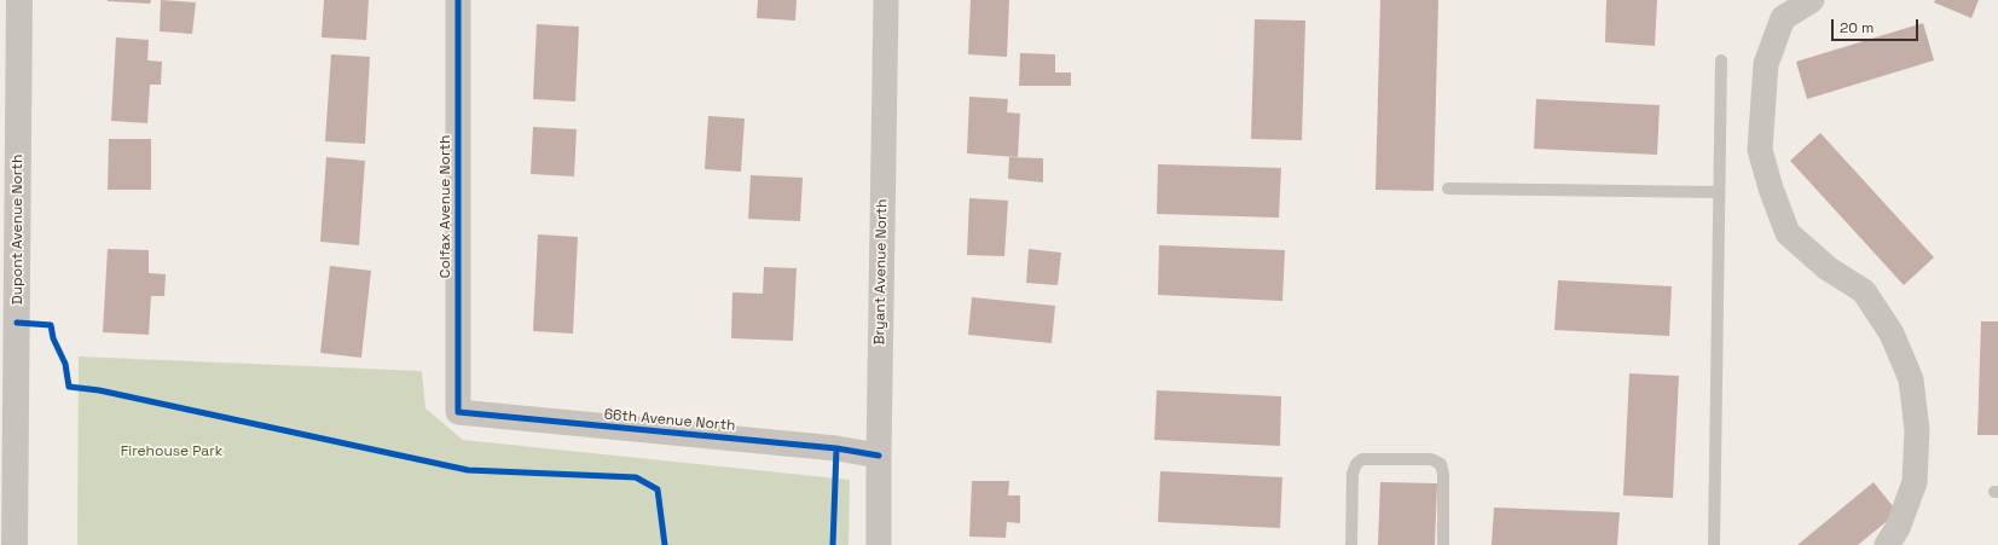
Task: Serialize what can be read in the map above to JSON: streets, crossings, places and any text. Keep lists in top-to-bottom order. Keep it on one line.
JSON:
{"streets":{"street":["Colfax Avenue North","Dupont Avenue North","Bryant Avenue North","66th Avenue North"]},"crossings":[["Colfax Avenue North","66th Avenue North"],["Bryant Avenue North","66th Avenue North"]],"parks":["Firehouse Park"],"scale_bar":"20 m"}
